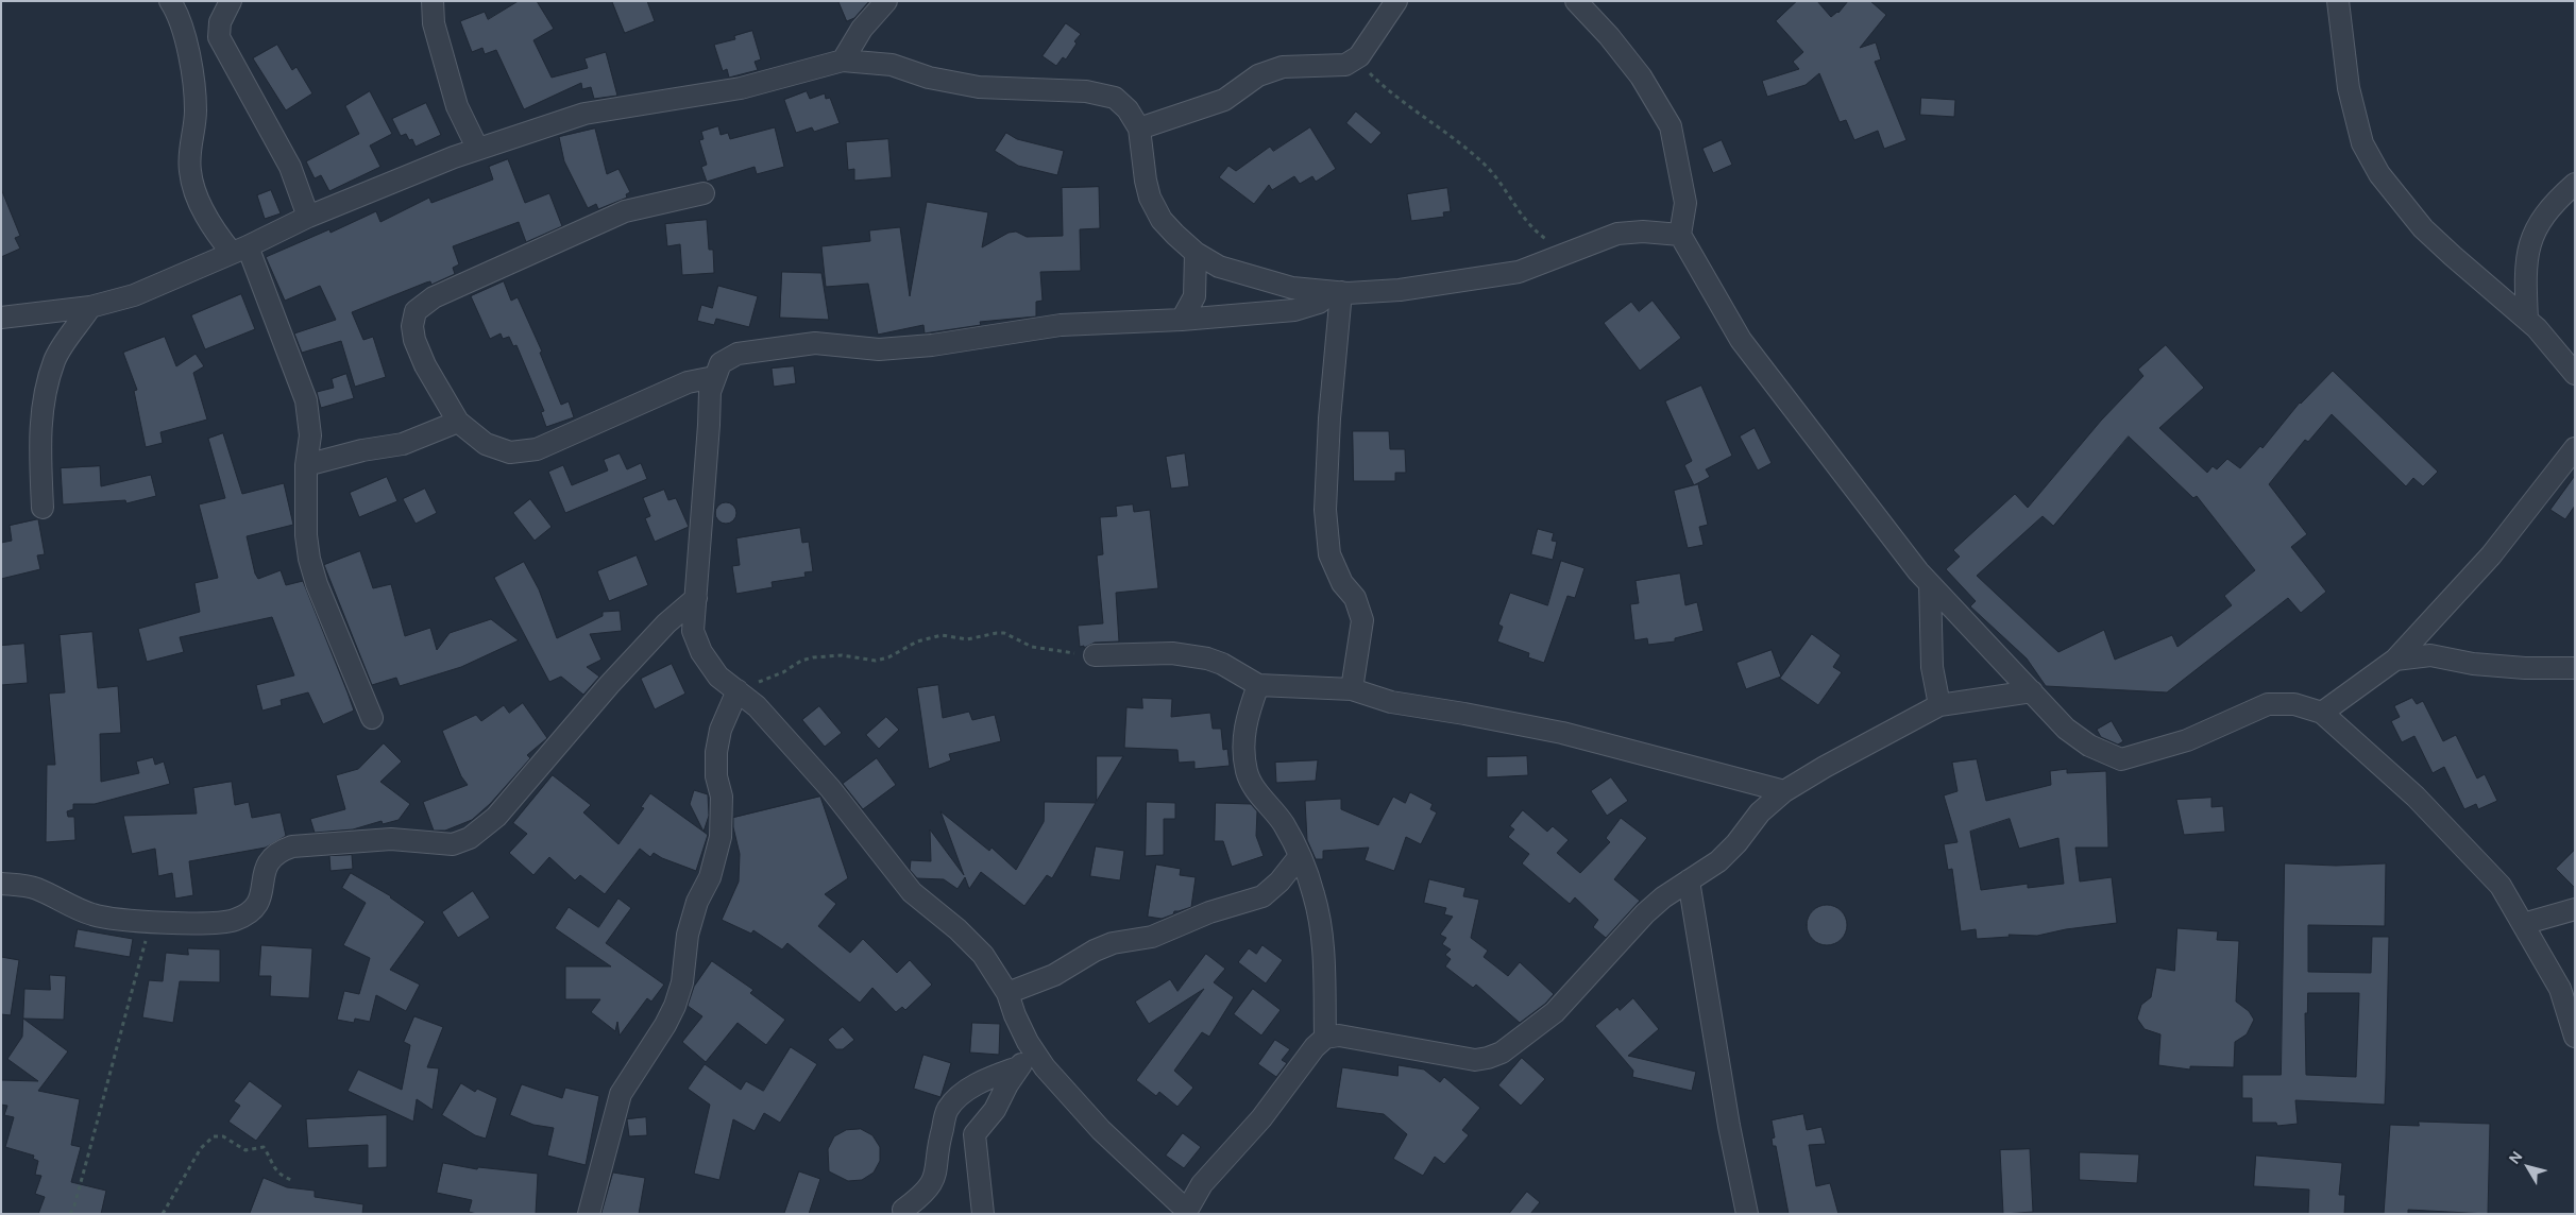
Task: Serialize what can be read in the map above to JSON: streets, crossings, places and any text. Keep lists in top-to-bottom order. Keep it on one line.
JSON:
{"north":"top left"}
